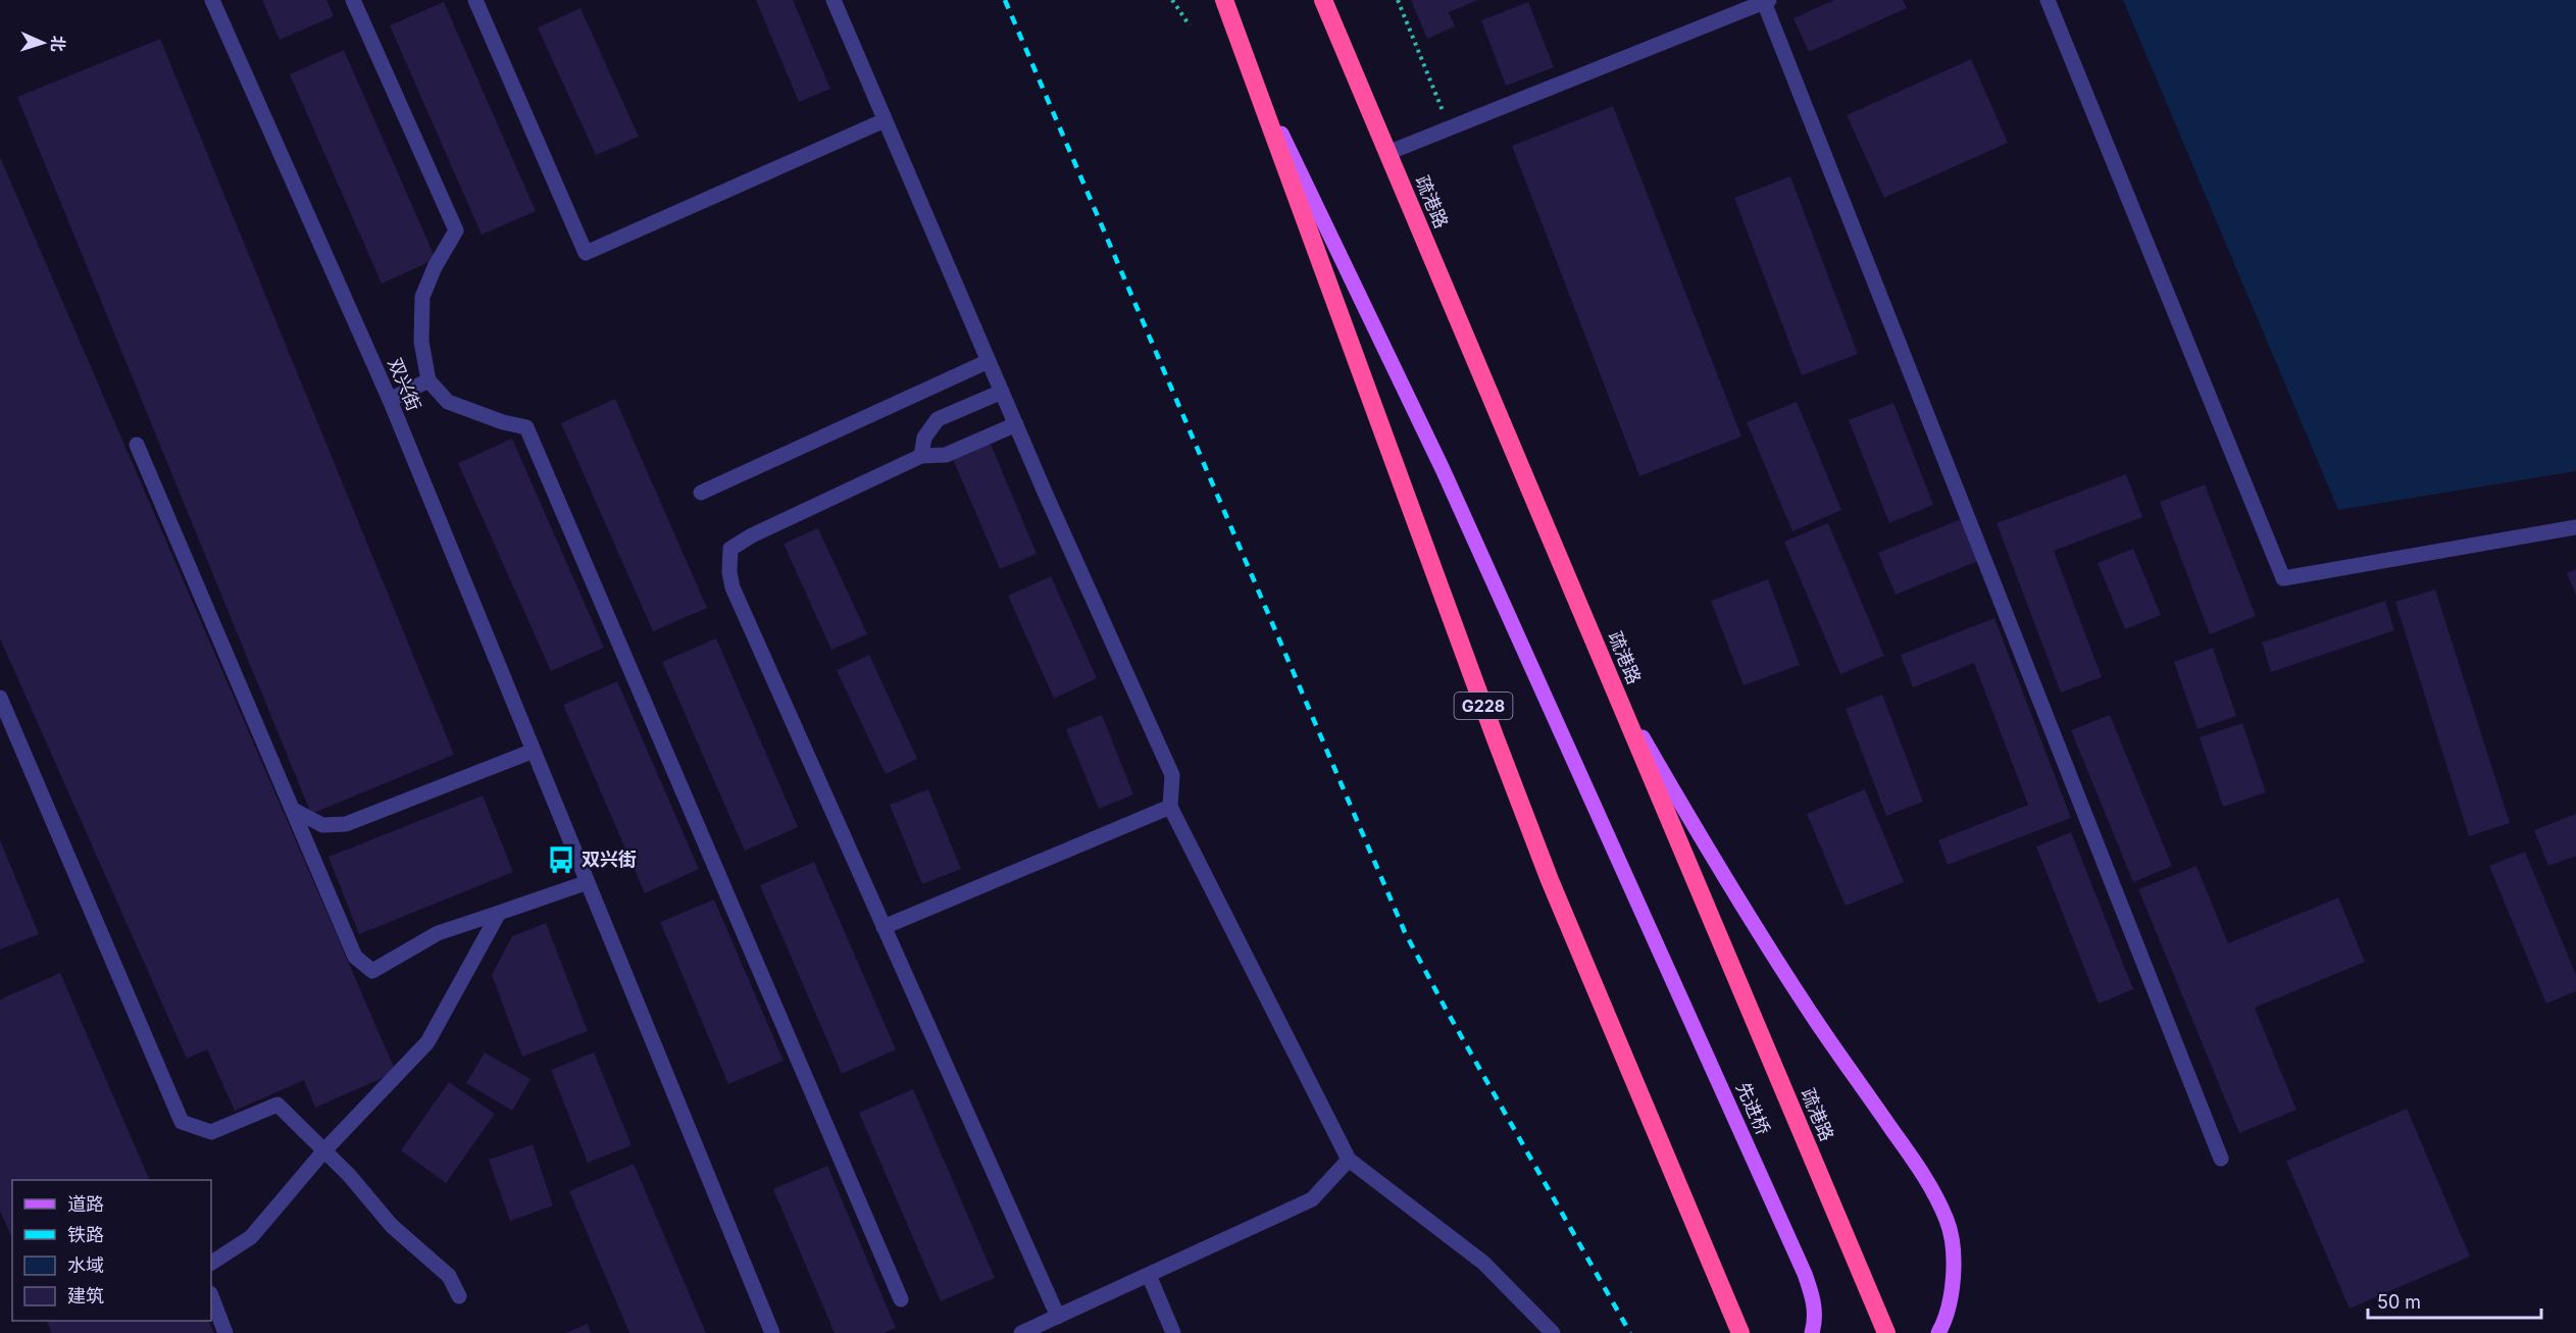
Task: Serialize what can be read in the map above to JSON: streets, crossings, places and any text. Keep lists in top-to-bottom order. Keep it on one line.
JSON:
{"streets":{"highway":["疏港路","G228"],"main road":["先进桥"],"street":["双兴街"]},"crossings":[["G228","先进桥"]],"places":{"bus stop":["双兴街"]},"legend":["道路","铁路","水域","建筑"],"scale_bar":"50 m","north":"right"}
